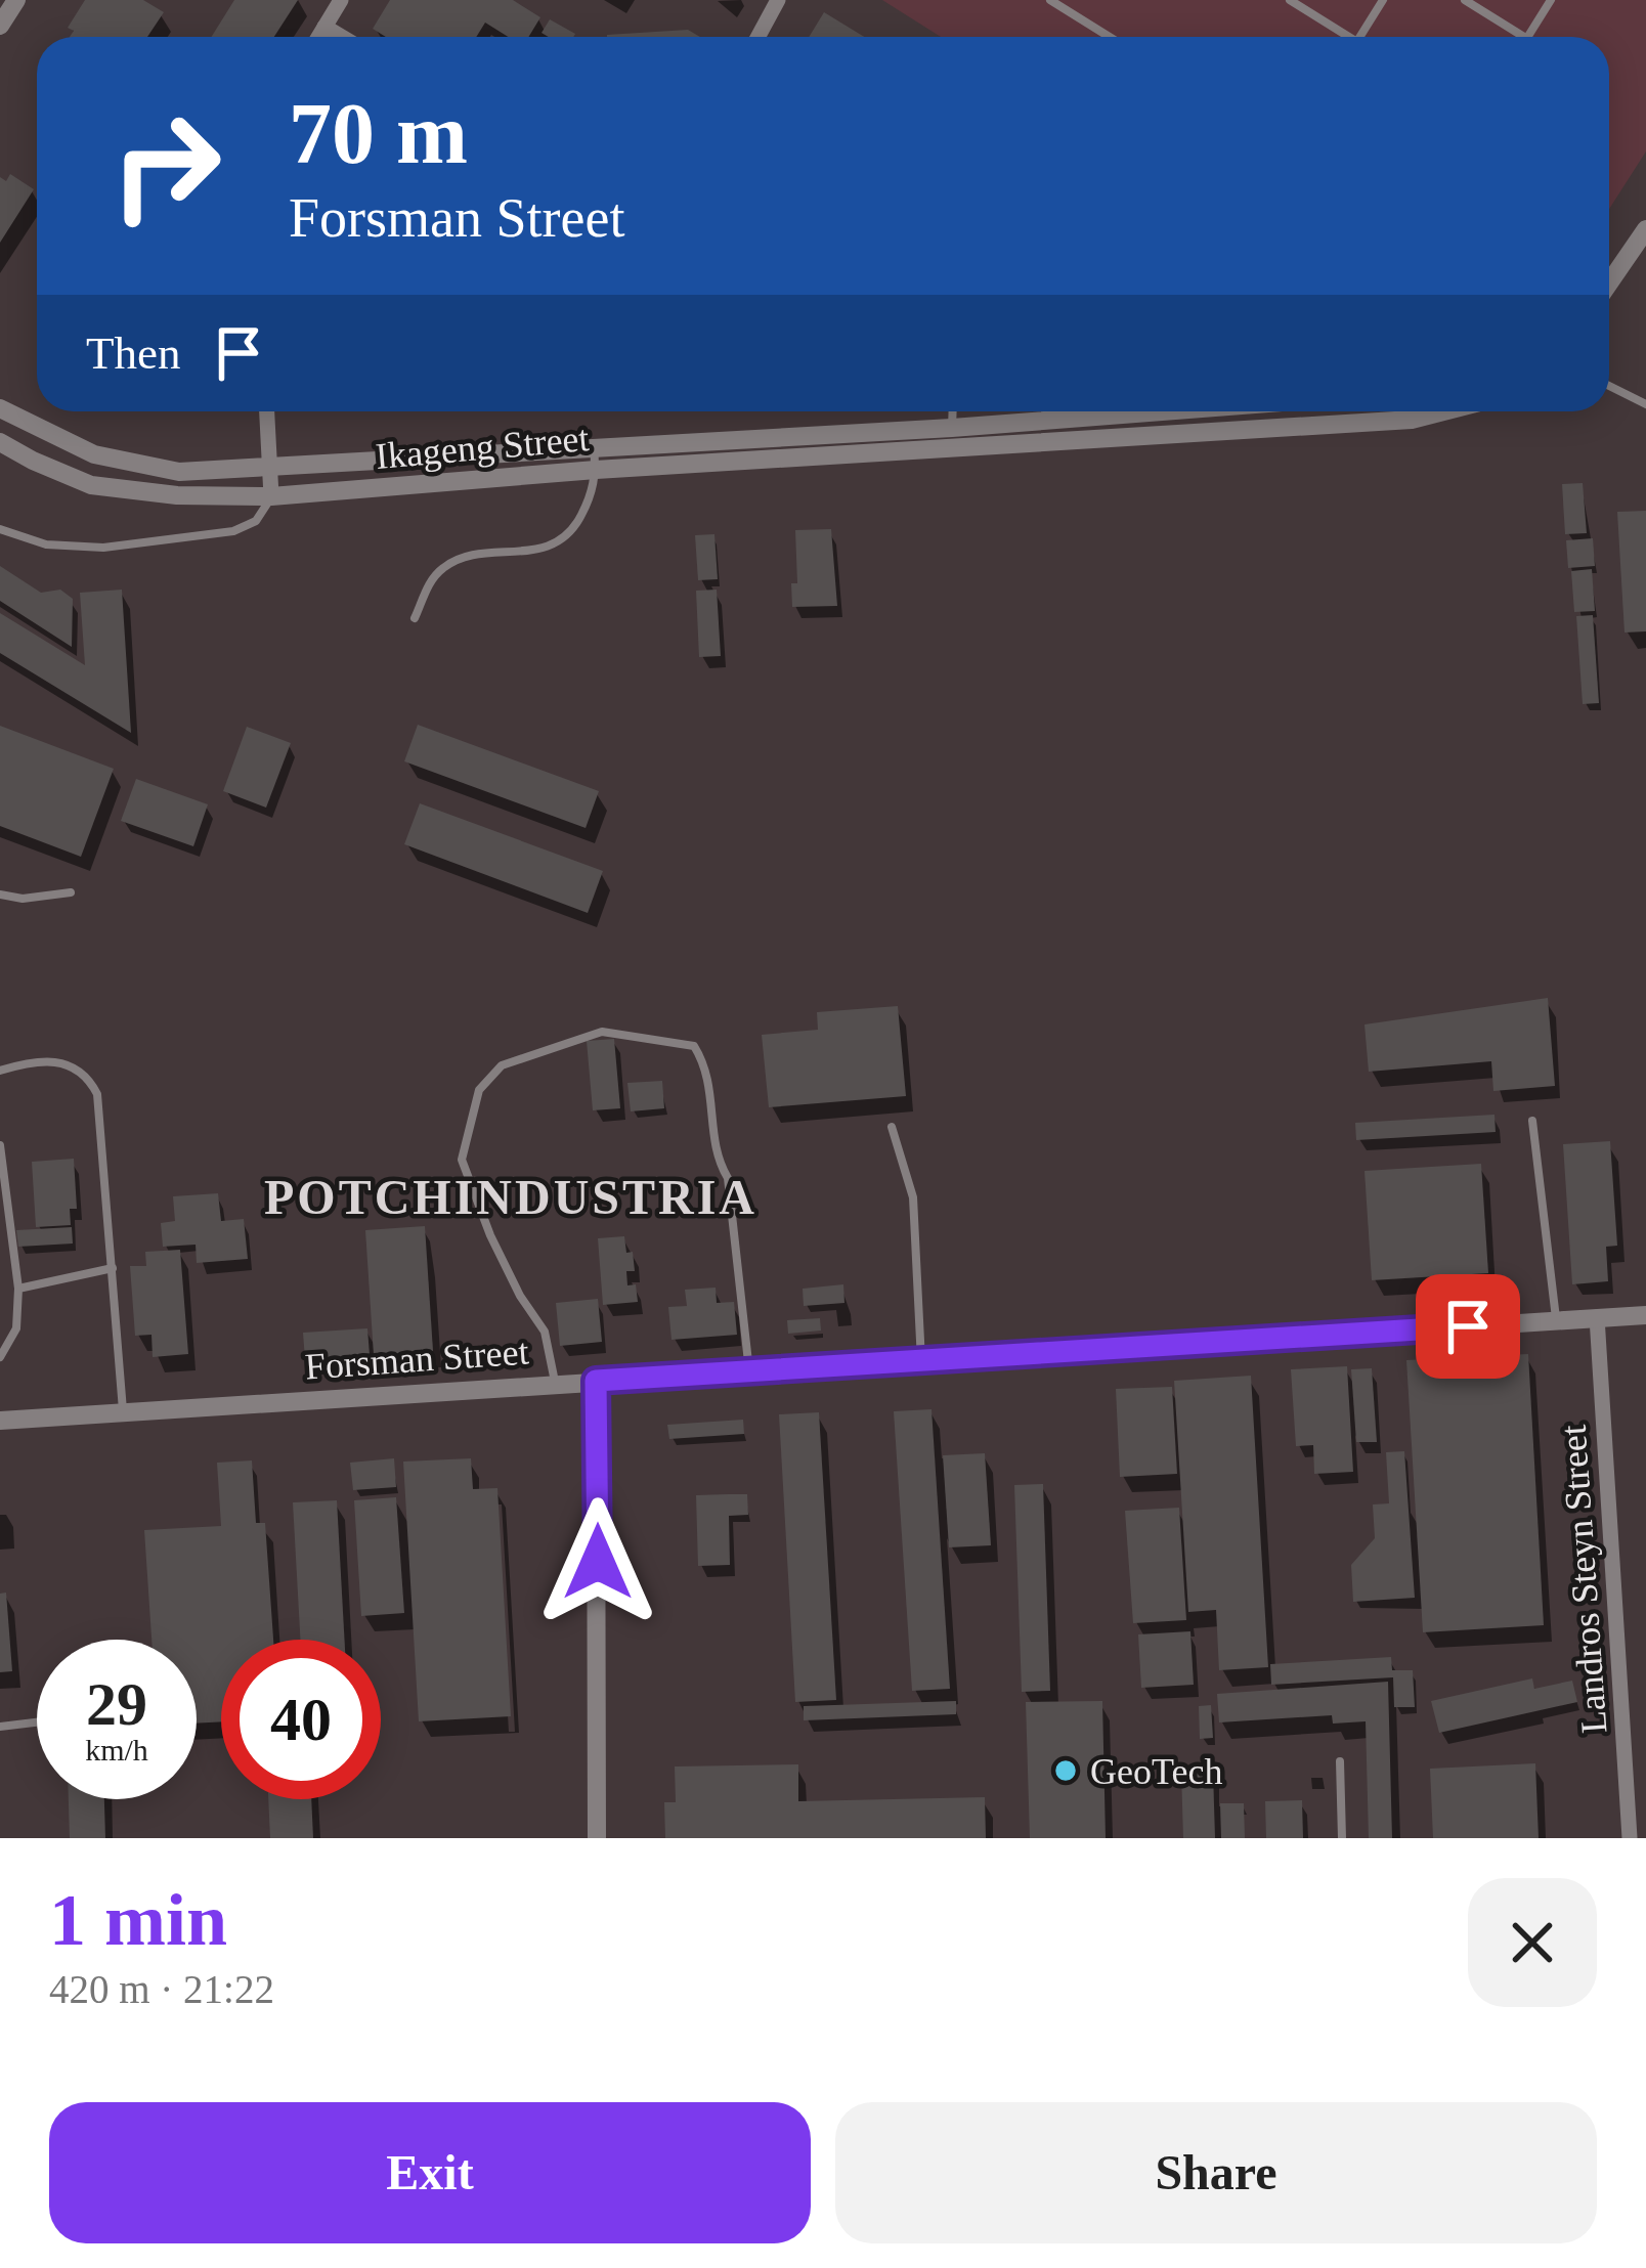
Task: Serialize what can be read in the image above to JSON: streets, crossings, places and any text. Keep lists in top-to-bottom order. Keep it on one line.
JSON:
{"streets":{"street":["Ikageng Street","Forsman Street","Landros Steyn Street"]},"crossings":[["Forsman Street","Landros Steyn Street"]],"districts":["POTCHINDUSTRIA"],"places":["GeoTech"],"page":{"turn":["70 m","Forsman Street"],"then":"Then","speed":"29 km/h","limit":"40","heading":["1 min","420 m · 21:22"],"buttons":["Exit","Share"]}}
